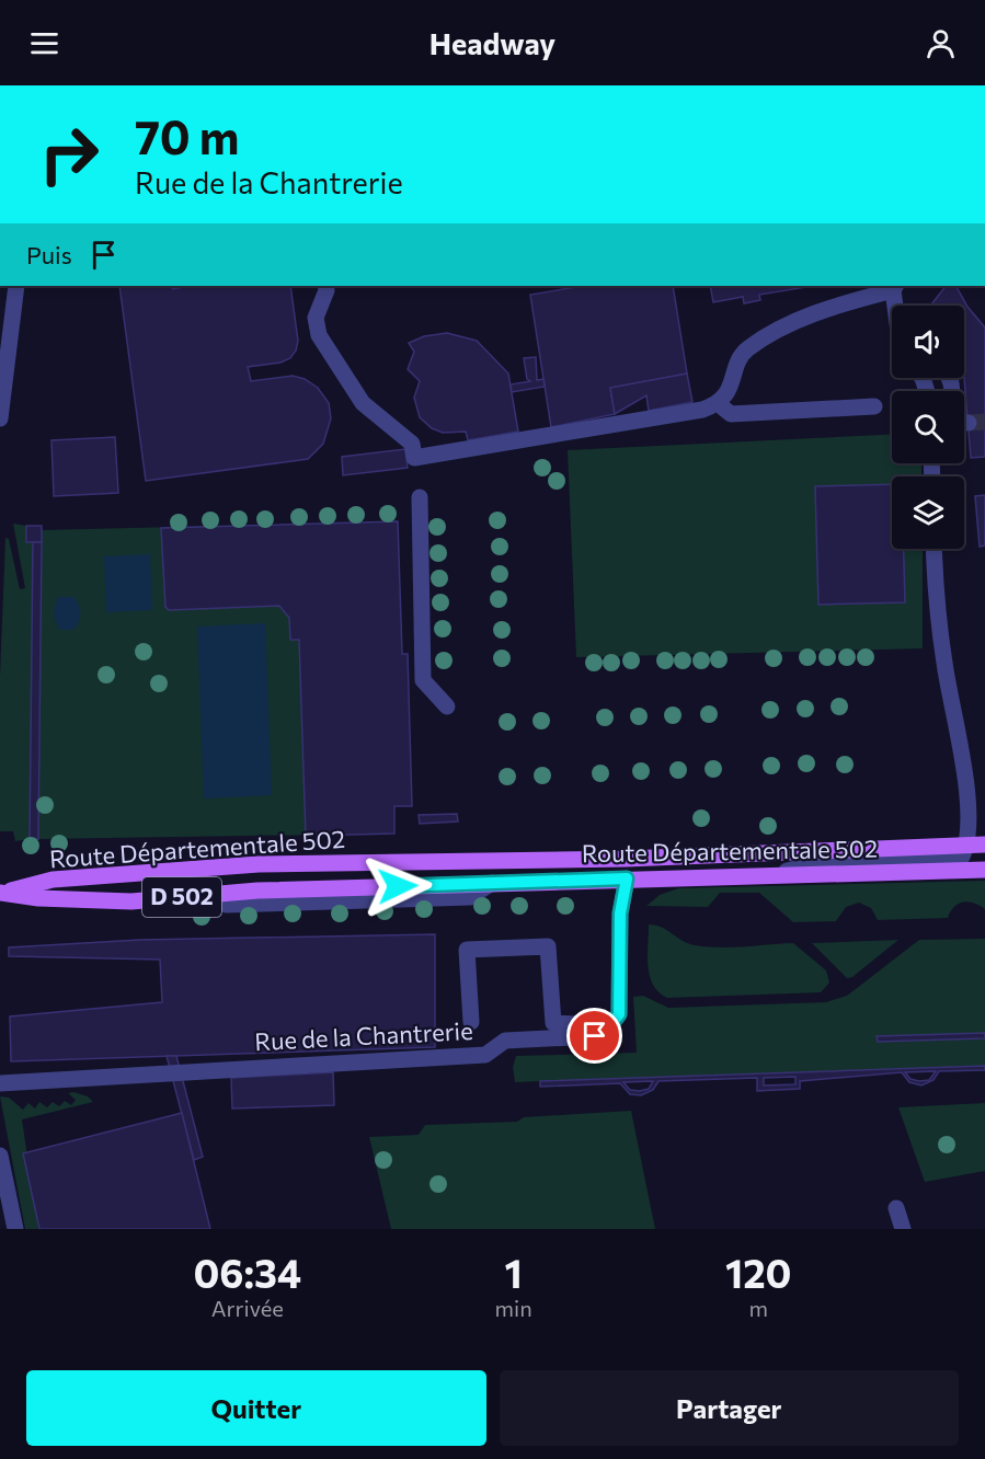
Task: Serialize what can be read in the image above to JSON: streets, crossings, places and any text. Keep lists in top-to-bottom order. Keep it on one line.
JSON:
{"streets":{"main road":["Route Départementale 502","D 502"],"street":["Rue de la Chantrerie"]},"page":{"header":"Headway","turn":["70 m","Rue de la Chantrerie"],"then":"Puis","eta":["06:34","Arrivée","1","min","120","m"],"buttons":["Quitter","Partager"]}}
